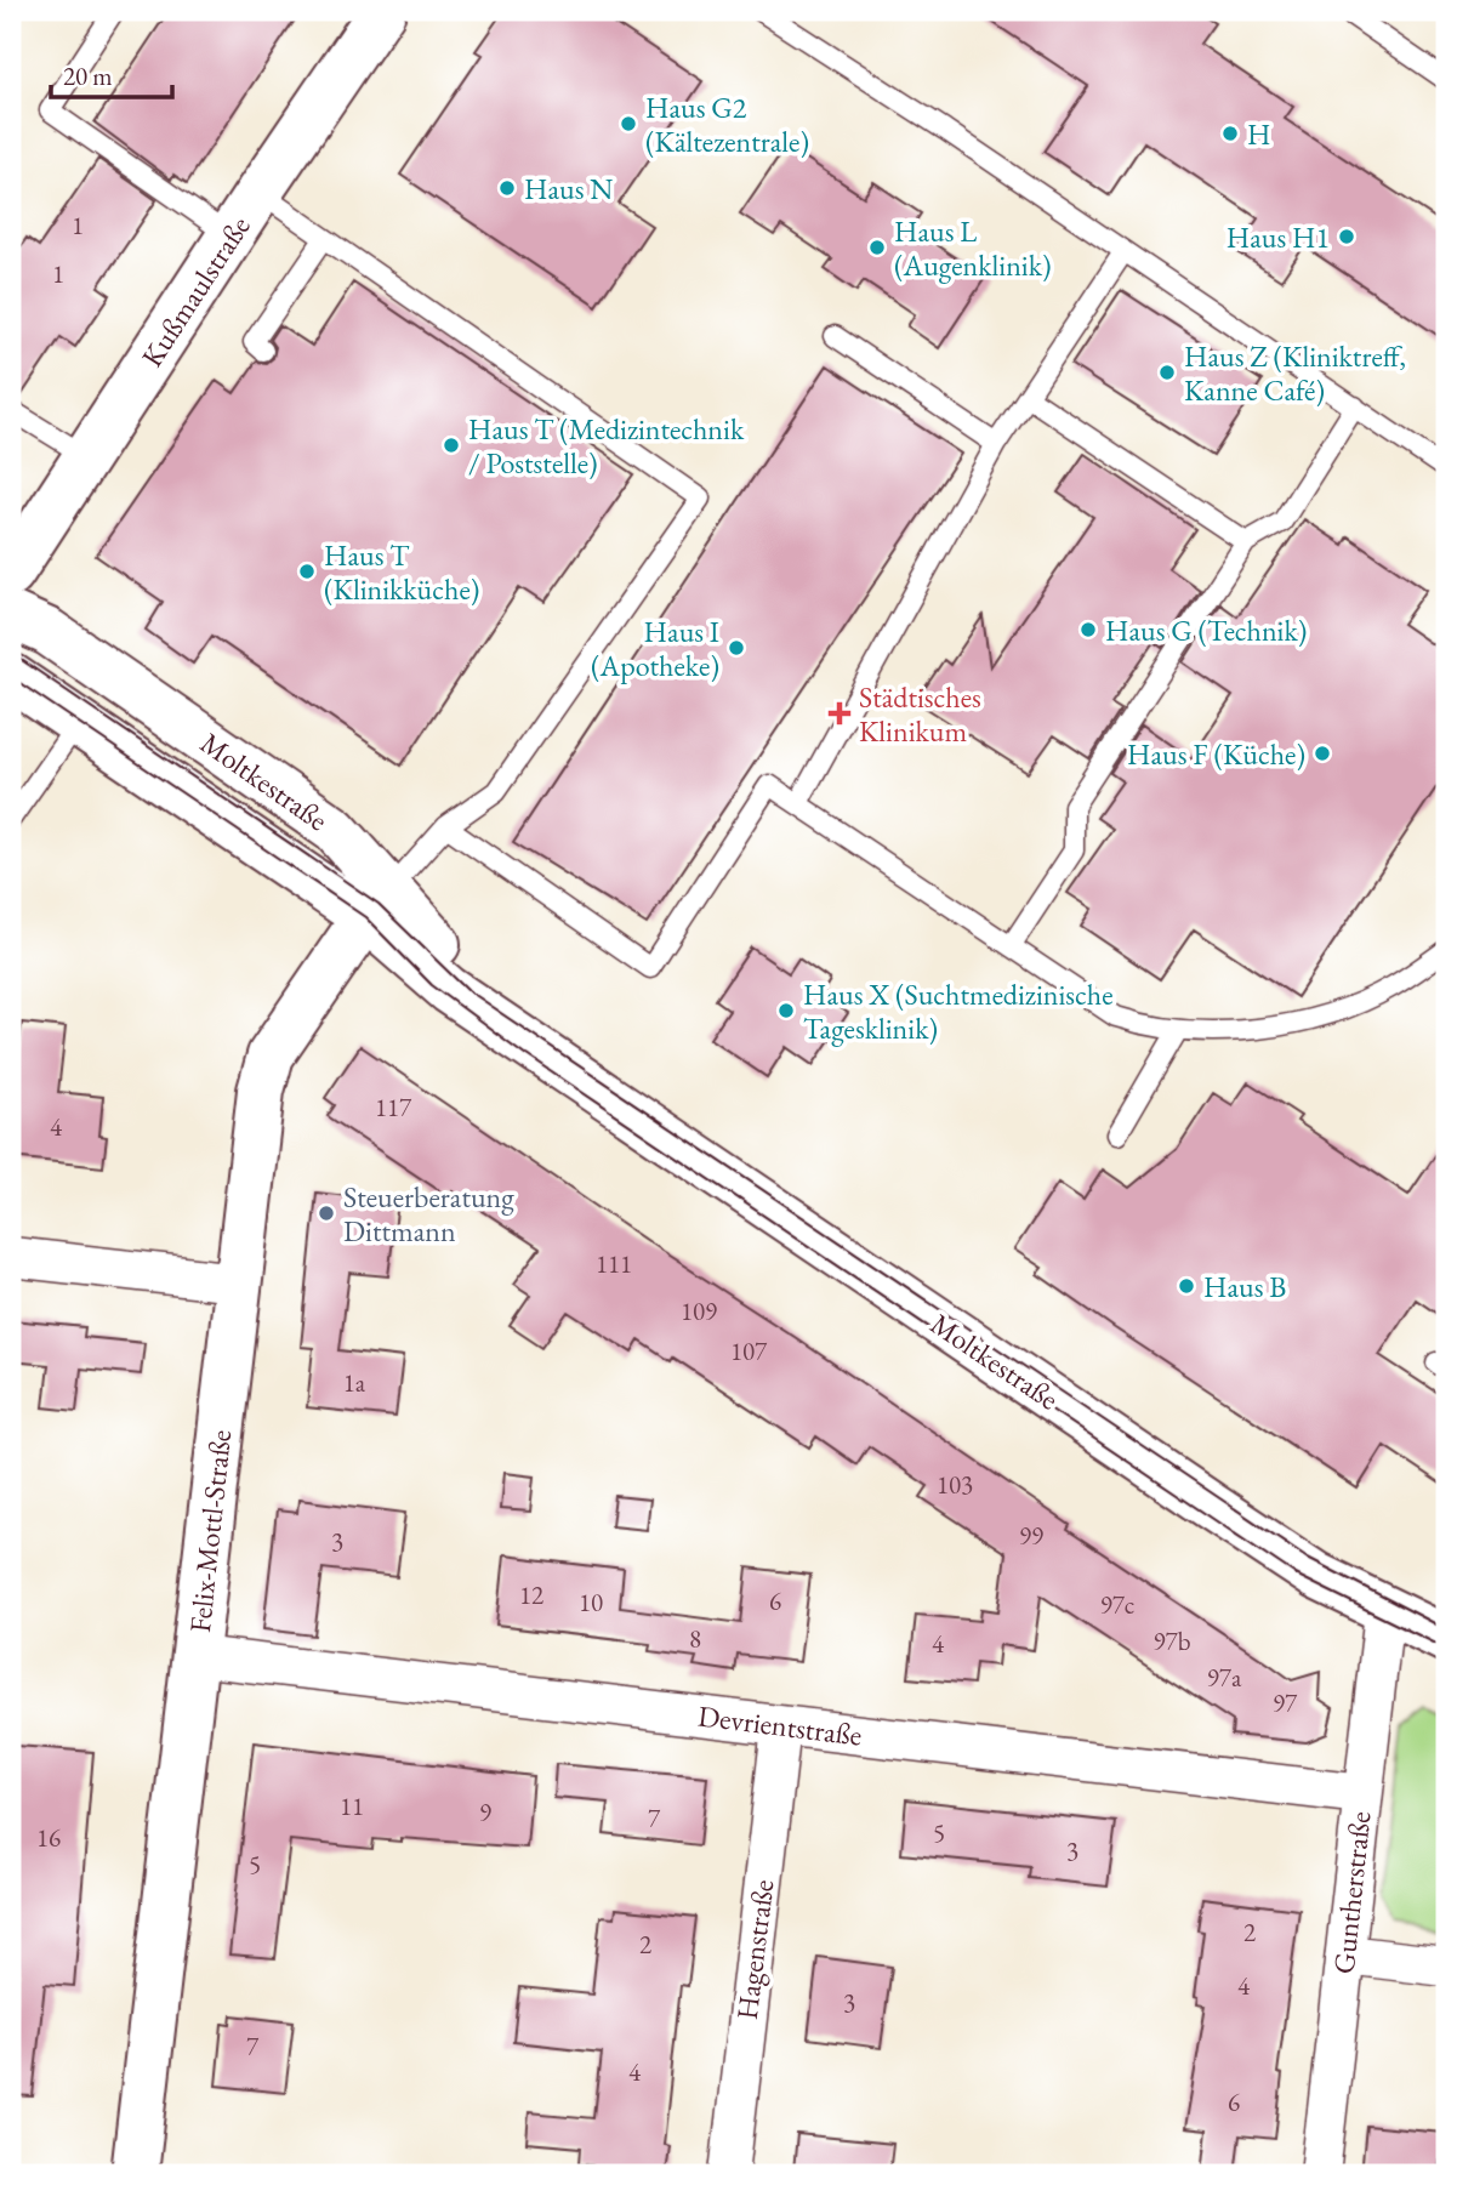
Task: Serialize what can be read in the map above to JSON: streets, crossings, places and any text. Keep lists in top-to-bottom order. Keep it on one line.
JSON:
{"streets":{"main road":["Kußmaulstraße","Moltkestraße","Felix-Mottl-Straße"],"street":["Devrientstraße","Guntherstraße","Hagenstraße"]},"crossings":[["Moltkestraße","Felix-Mottl-Straße"],["Moltkestraße","Guntherstraße"],["Felix-Mottl-Straße","Devrientstraße"],["Devrientstraße","Guntherstraße"],["Devrientstraße","Hagenstraße"]],"places":{"other":["Haus G2 (Kältezentrale)","H","Haus N","Haus H1","Haus L (Augenklinik)","Haus Z (Kliniktreff, Kanne Café)","Haus T (Medizintechnik / Poststelle)","Haus T (Klinikküche)","Haus G (Technik)","Haus I (Apotheke)","Haus F (Küche)","Haus X (Suchtmedizinische Tagesklinik)","Steuerberatung Dittmann","Haus B"],"health":["Städtisches Klinikum"]},"house_numbers":["1","1","117","4","111","109","107","1a","103","99","3","12","6","10","97c","8","97b","4","97a","97","11","9","7","5","16","3","5","2","2","4","3","7","4","6"],"scale_bar":"20 m"}
